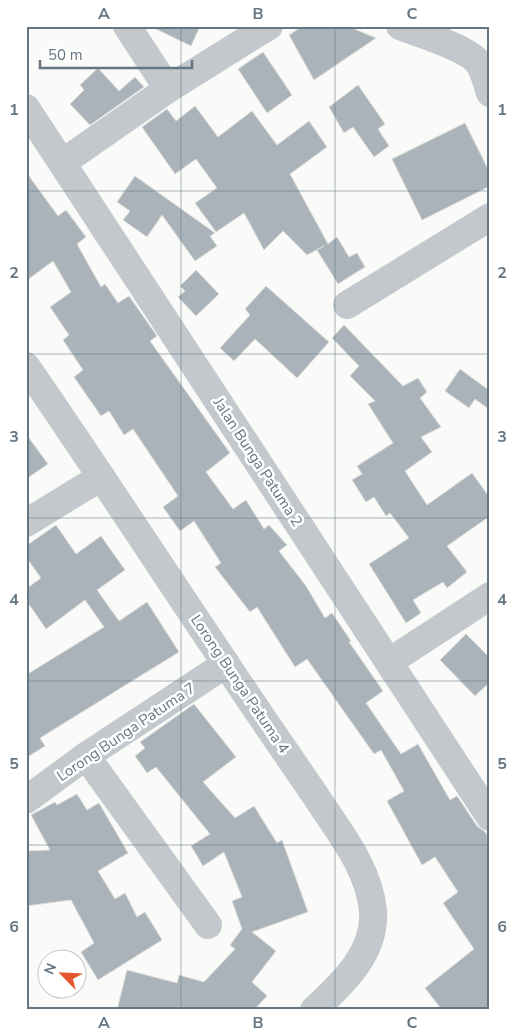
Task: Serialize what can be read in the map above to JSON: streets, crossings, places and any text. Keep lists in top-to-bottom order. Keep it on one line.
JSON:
{"streets":{"street":["Jalan Bunga Patuma 2","Lorong Bunga Patuma 4","Lorong Bunga Patuma 7"]},"crossings":[["Lorong Bunga Patuma 4","Lorong Bunga Patuma 7"]],"scale_bar":"50 m","north":"top left","grid":{"columns":["A","B","C"],"rows":["1","2","3","4","5","6"]}}
